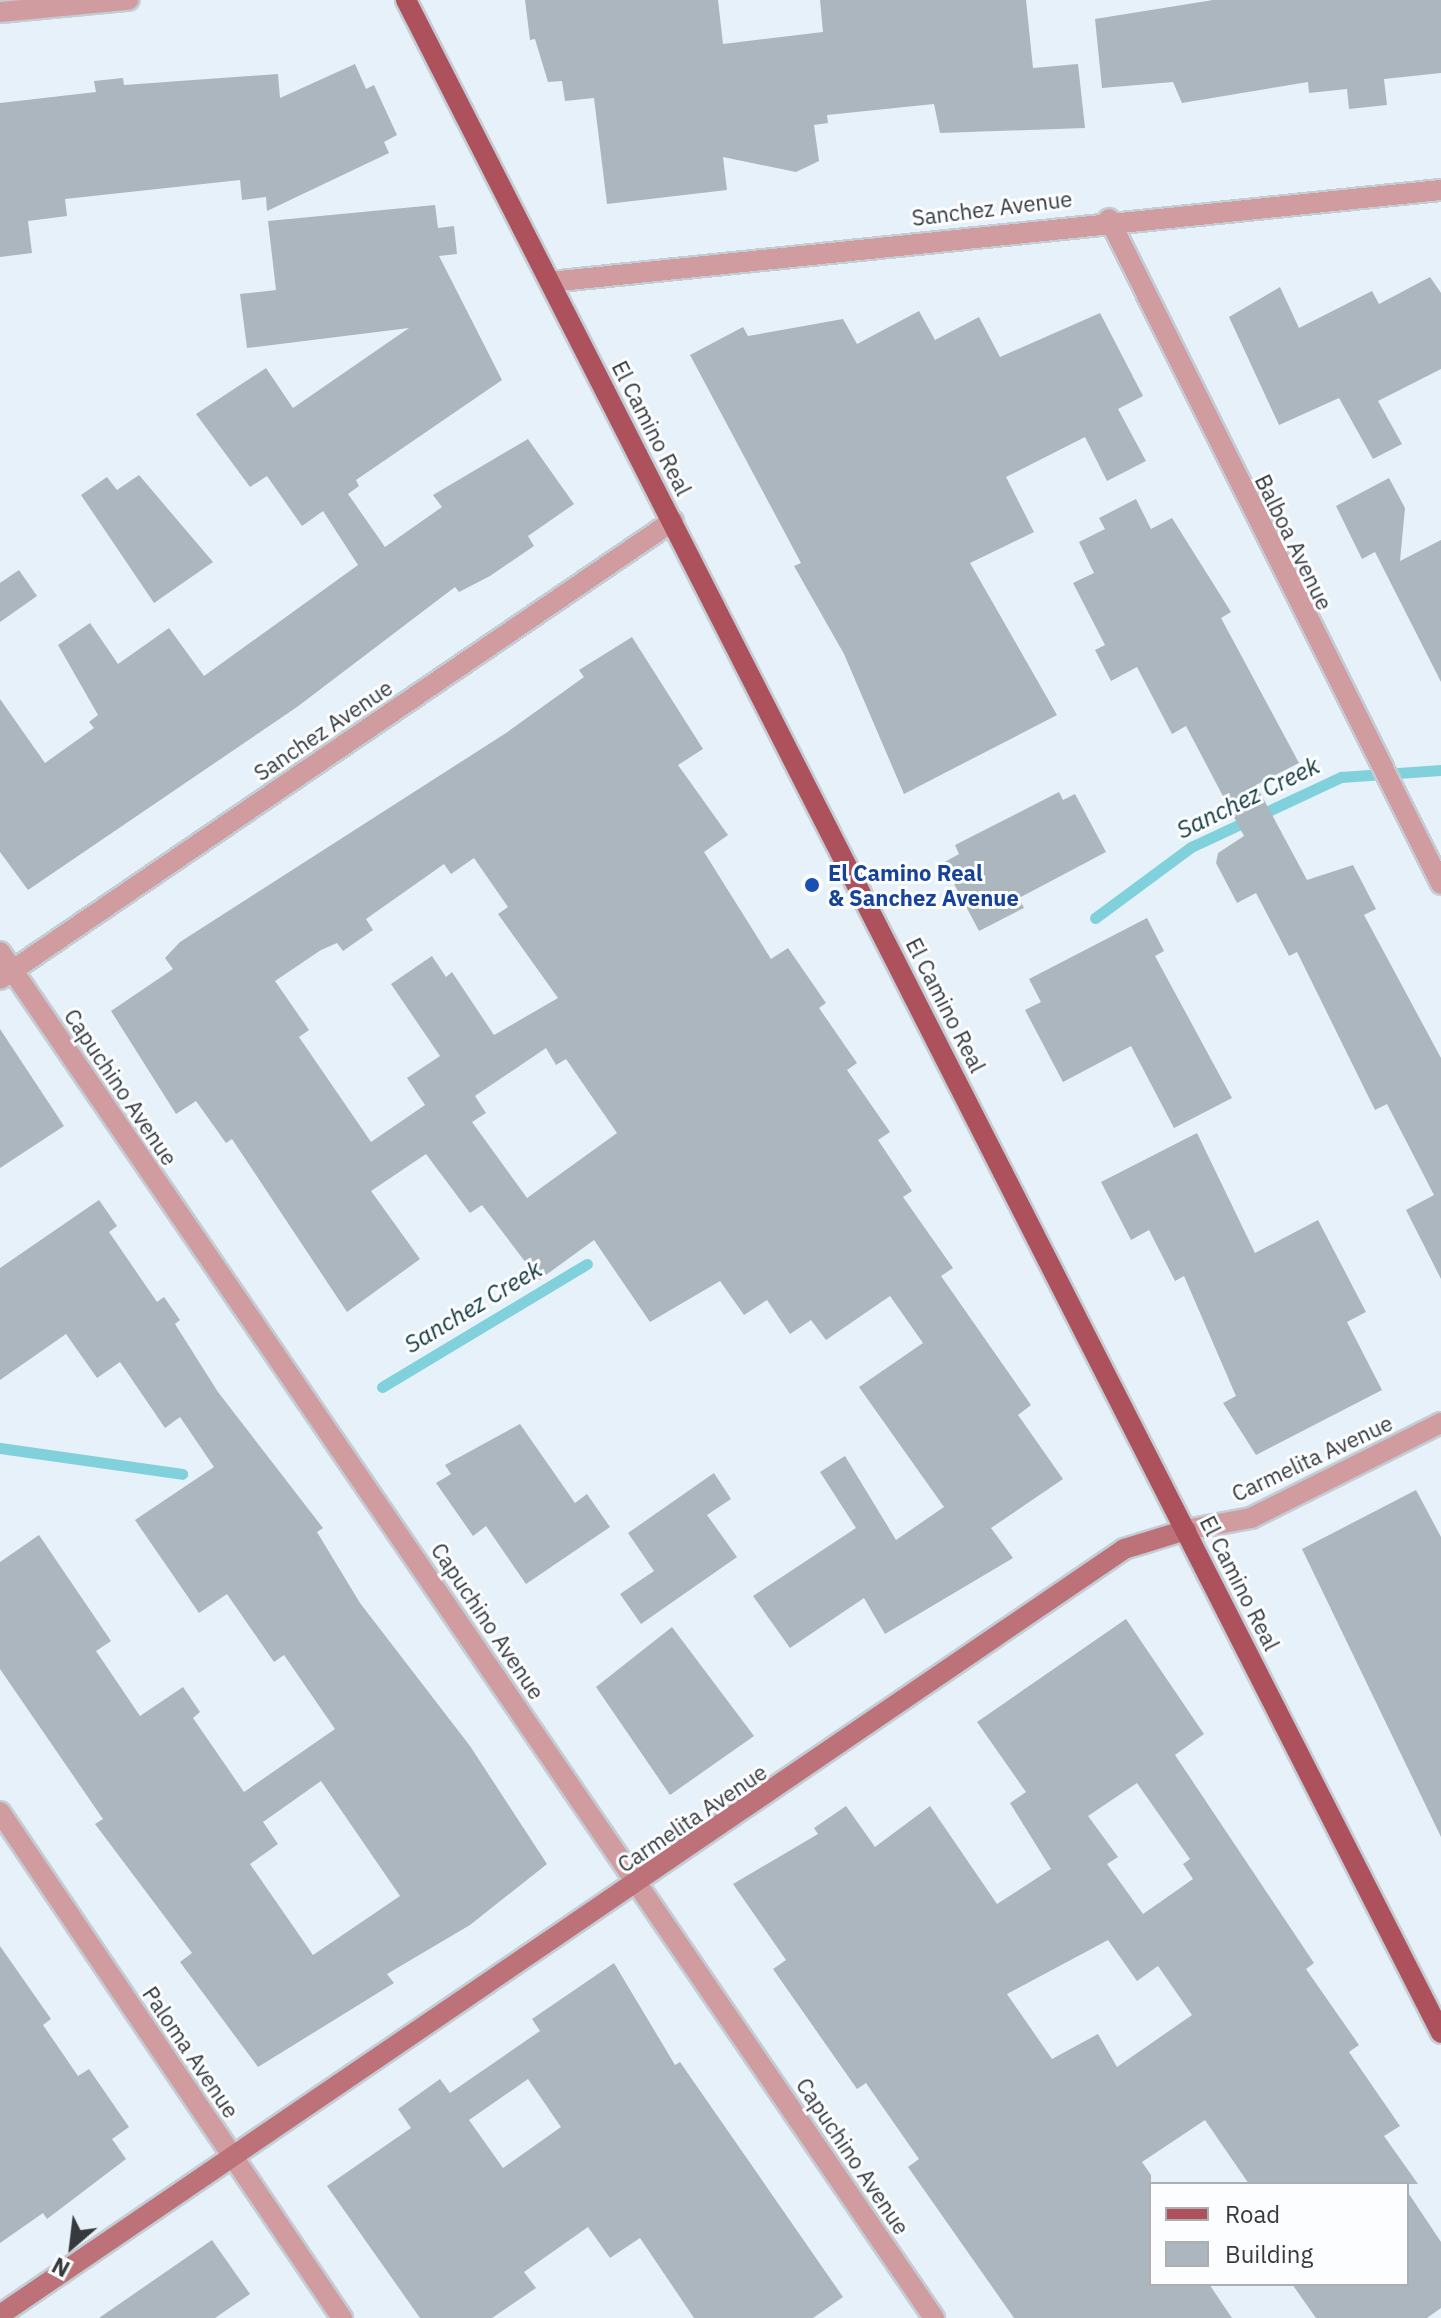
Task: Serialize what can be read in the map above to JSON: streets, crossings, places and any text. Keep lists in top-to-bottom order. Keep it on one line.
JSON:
{"streets":{"main road":["El Camino Real"],"street":["Sanchez Avenue","Balboa Avenue","Capuchino Avenue","Carmelita Avenue","Paloma Avenue"]},"crossings":[["Sanchez Avenue","El Camino Real"],["Sanchez Avenue","Balboa Avenue"],["Sanchez Avenue","Capuchino Avenue"],["El Camino Real","Carmelita Avenue"],["Capuchino Avenue","Carmelita Avenue"],["Carmelita Avenue","Paloma Avenue"]],"water":["Sanchez Creek"],"places":["El Camino Real & Sanchez Avenue"],"legend":["Road","Building"],"north":"bottom left"}
